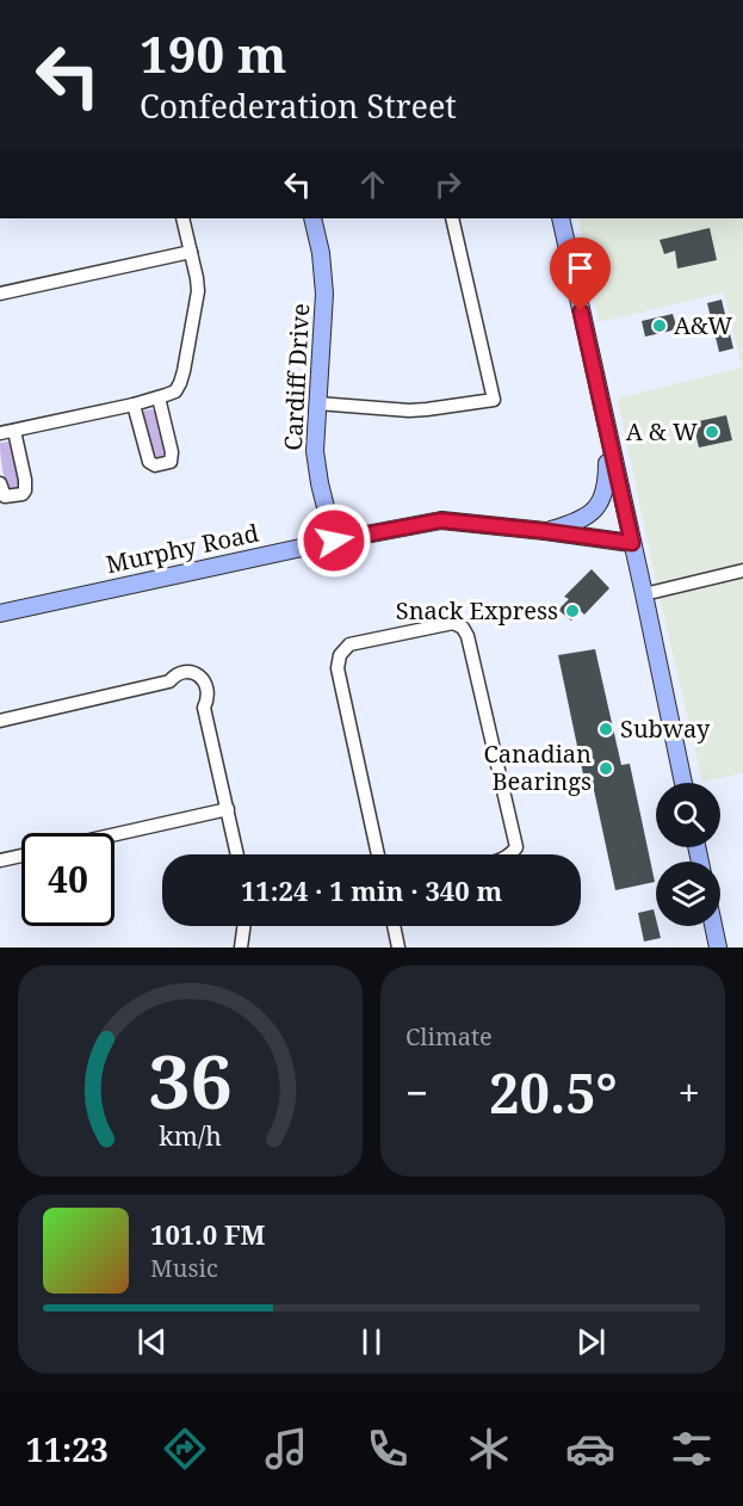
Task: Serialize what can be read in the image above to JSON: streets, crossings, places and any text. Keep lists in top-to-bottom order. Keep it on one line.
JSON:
{"streets":{"street":["Cardiff Drive","Murphy Road"]},"crossings":[["Cardiff Drive","Murphy Road"]],"places":["A&W","A & W","Snack Express","Subway","Canadian Bearings"],"page":{"turn":["190 m","Confederation Street"],"limit":"40","trip":"11:24 · 1 min · 340 m","tile":"Climate","heat":["−","20.5°","+"],"song":["101.0 FM","Music"],"tabs":"11:23","gauge":["36","km/h"]}}
